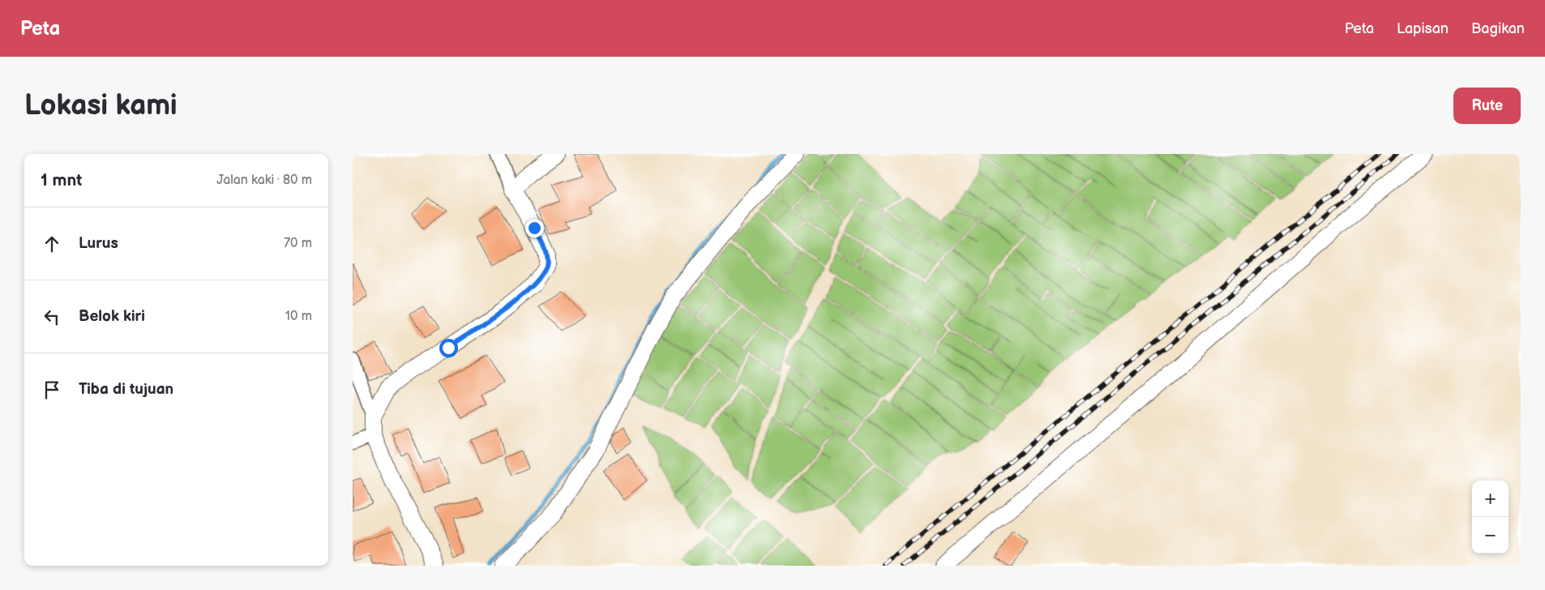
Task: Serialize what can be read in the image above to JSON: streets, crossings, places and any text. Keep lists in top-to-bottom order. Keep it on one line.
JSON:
{"page":{"header":"Peta","nav":["Peta","Lapisan","Bagikan"],"buttons":"Rute","title":"Lokasi kami","heading":["1 mnt","Jalan kaki · 80 m"],"list":[["Lurus","70 m"],["Belok kiri","10 m"],"Tiba di tujuan"],"map_buttons":["+","−"]}}
